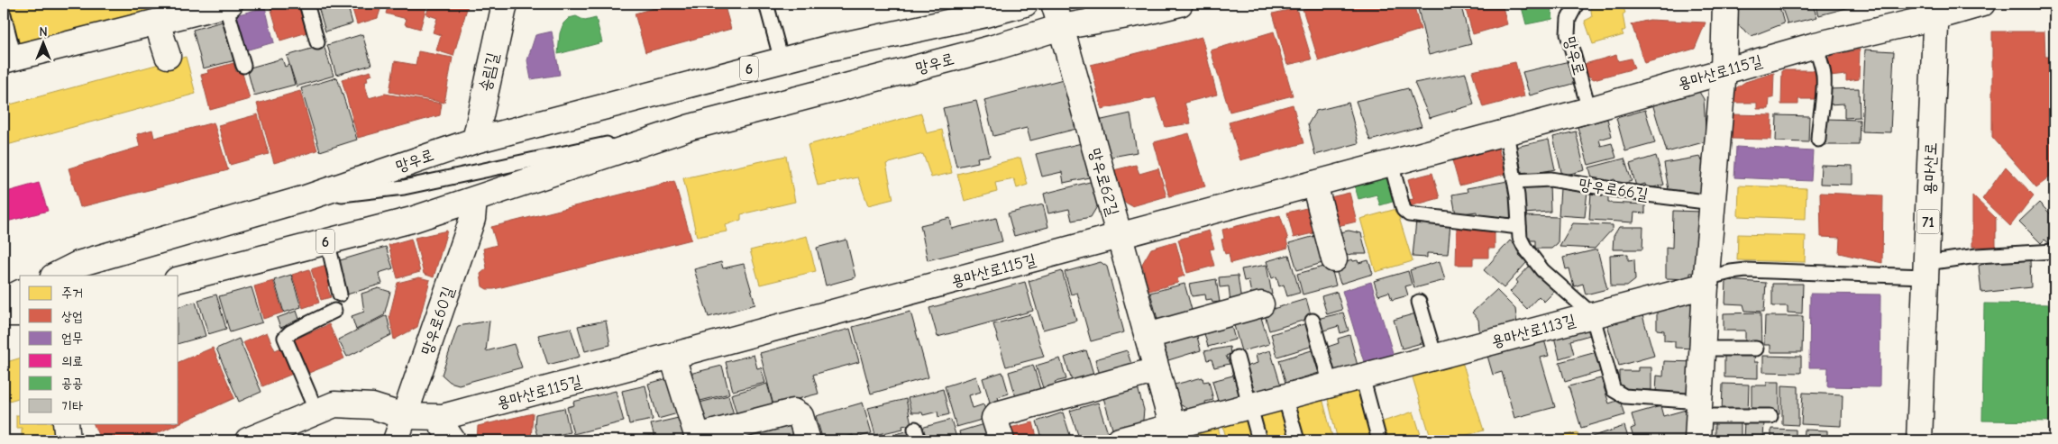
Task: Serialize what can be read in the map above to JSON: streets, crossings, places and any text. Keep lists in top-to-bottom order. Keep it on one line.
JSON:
{"streets":{"street":["망우로","6","송림길","용마산로115길","용마산로","망우로62길","71","망우로60길","용마산로113길"],"lane":["망우로66길"]},"crossings":[["망우로","6"],["망우로","송림길"],["망우로","용마산로115길"],["망우로","망우로62길"],["망우로","망우로60길"],["6","망우로60길"],["용마산로115길","용마산로"],["용마산로115길","망우로62길"],["용마산로115길","망우로60길"],["망우로62길","용마산로113길"]],"legend":["주거","상업","업무","의료","공공","기타"],"north":"top"}
